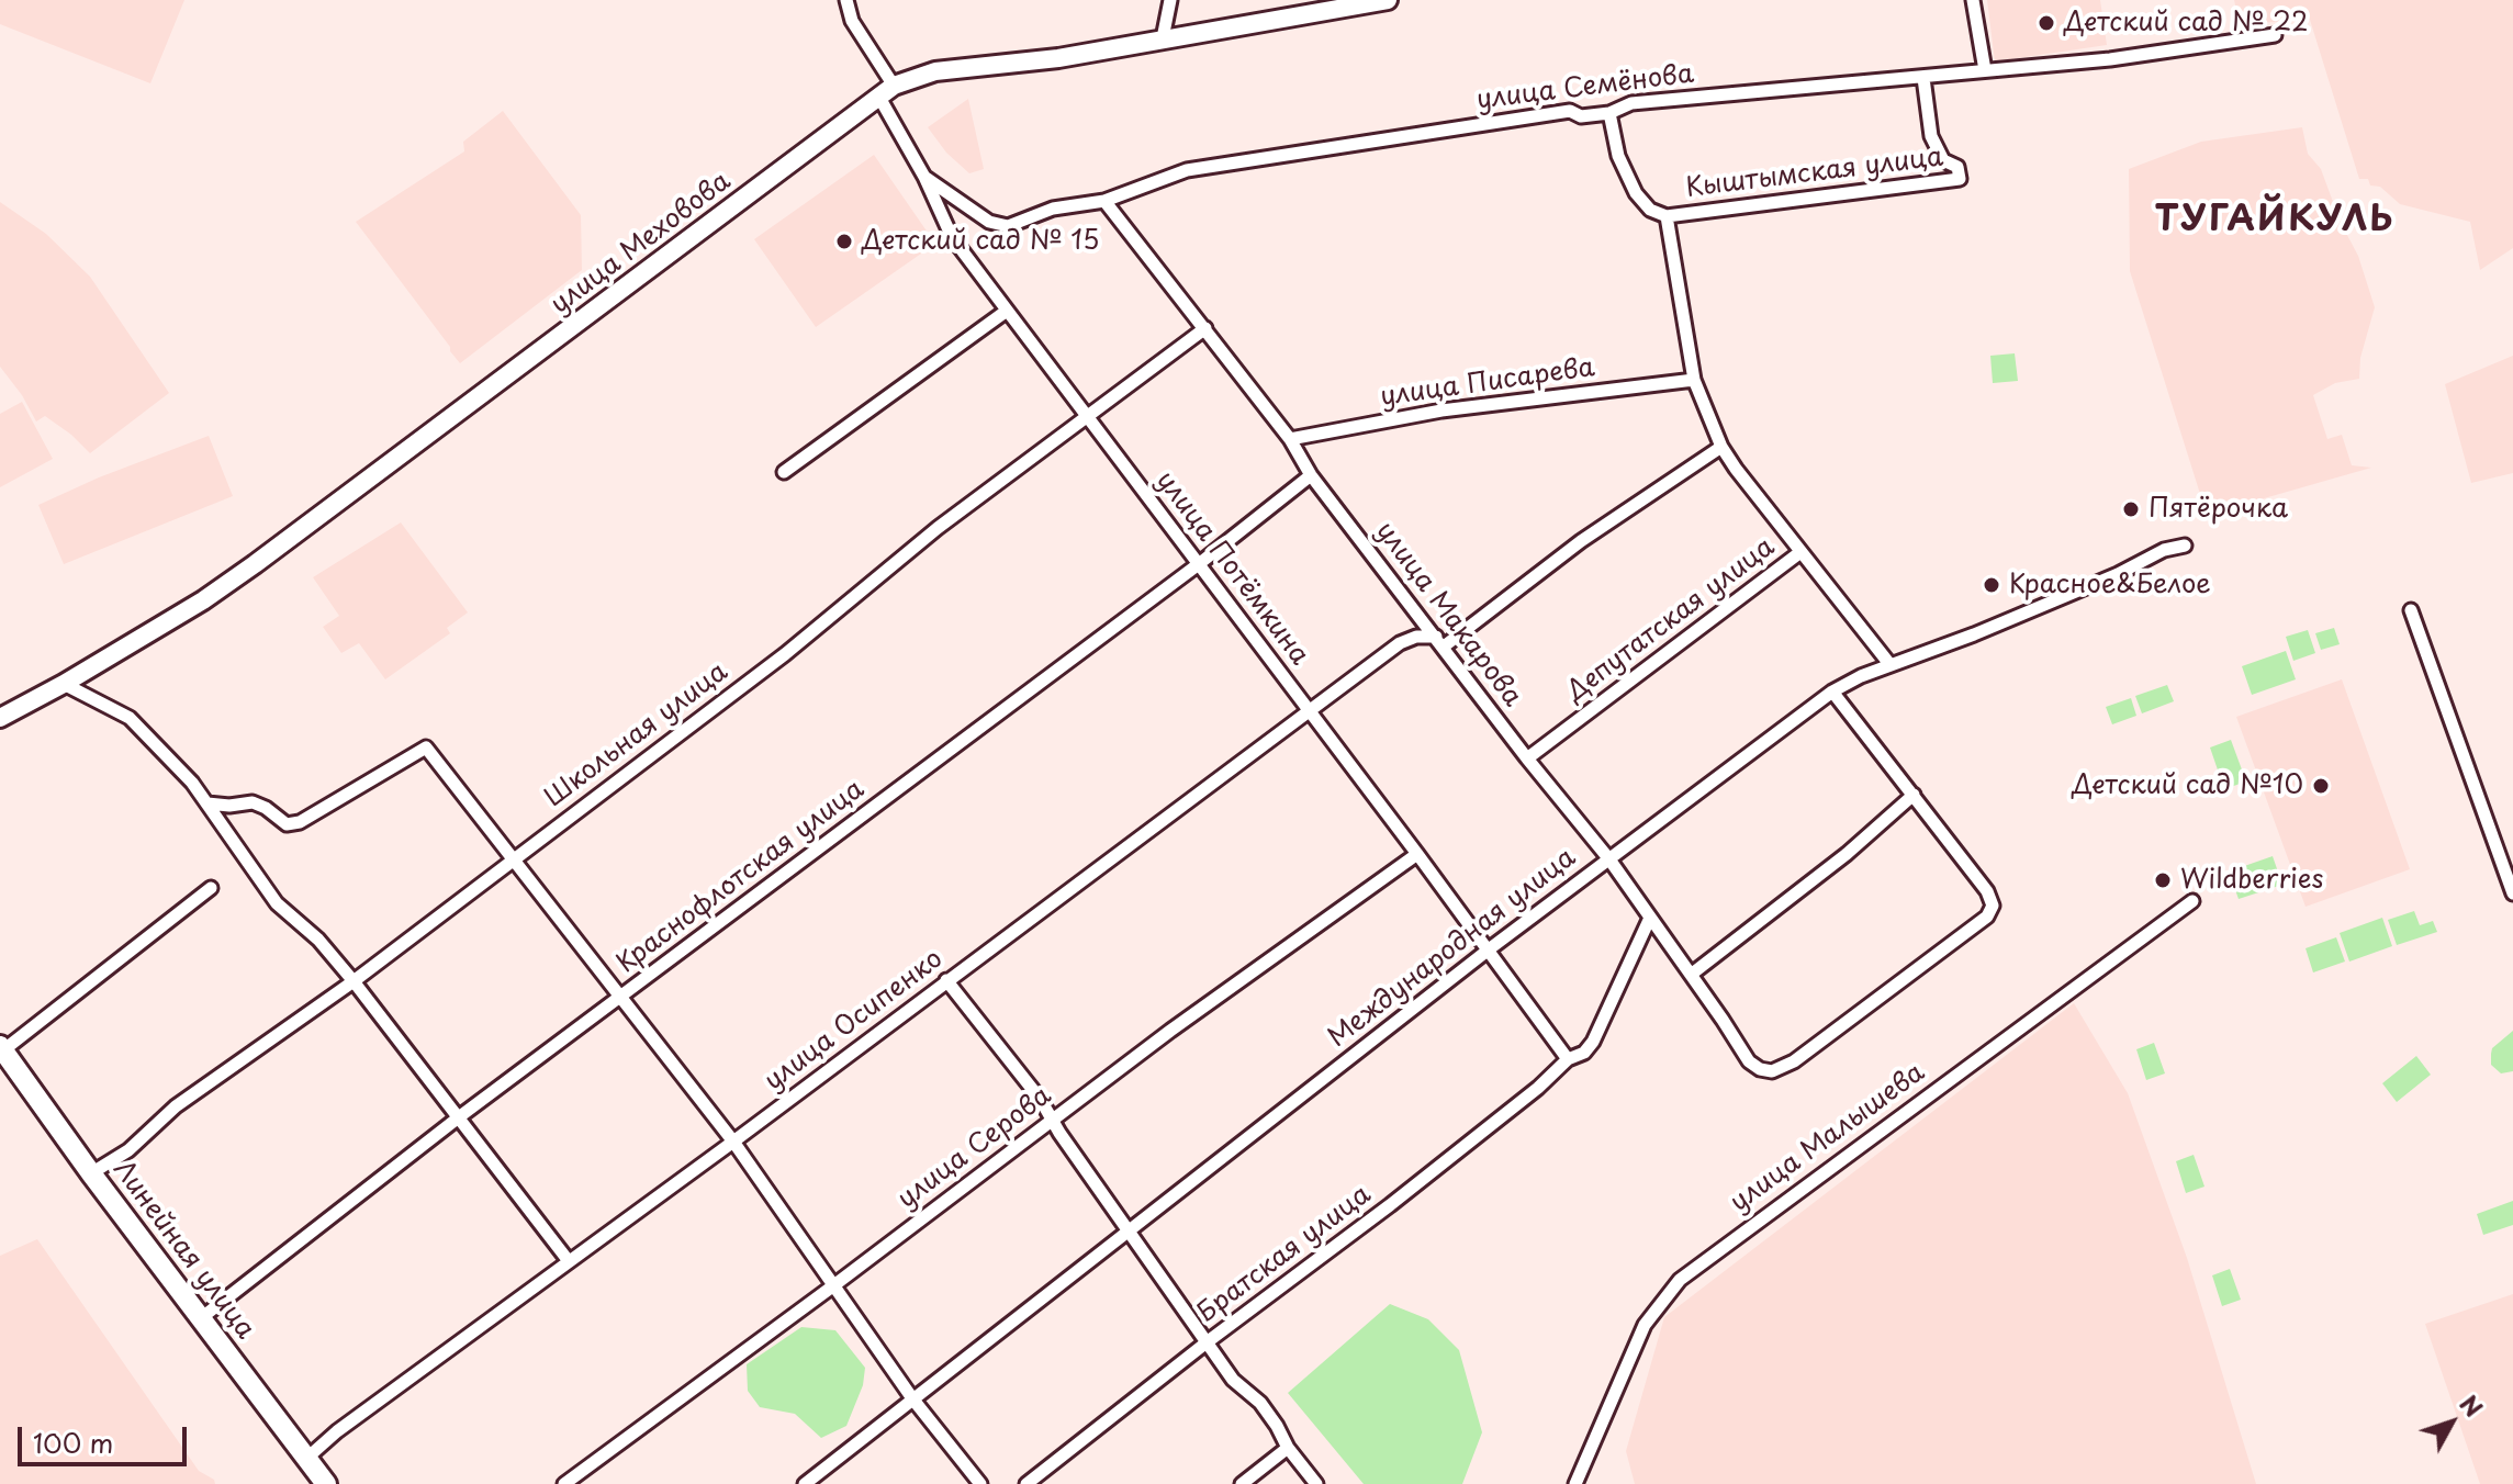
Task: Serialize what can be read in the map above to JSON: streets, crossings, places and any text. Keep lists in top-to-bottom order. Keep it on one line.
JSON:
{"streets":{"main road":["Линейная улица"],"street":["улица Семёнова","Кыштымская улица","улица Меховова","улица Писарева","улица Потёмкина","улица Макарова","Депутатская улица","Школьная улица","Краснофлотская улица","Международная улица","улица Осипенко","улица Малышева","улица Серова","Братская улица"]},"crossings":[["улица Семёнова","Кыштымская улица"],["улица Семёнова","улица Потёмкина"],["улица Семёнова","улица Макарова"],["улица Меховова","улица Потёмкина"],["улица Писарева","улица Макарова"],["улица Потёмкина","Школьная улица"],["улица Потёмкина","Краснофлотская улица"],["улица Потёмкина","Международная улица"],["улица Потёмкина","улица Осипенко"],["улица Потёмкина","улица Серова"],["улица Потёмкина","Братская улица"],["улица Макарова","Депутатская улица"],["улица Макарова","Школьная улица"],["улица Макарова","Краснофлотская улица"],["улица Макарова","Международная улица"],["улица Макарова","улица Осипенко"],["улица Макарова","Братская улица"],["Школьная улица","Линейная улица"],["Краснофлотская улица","Линейная улица"],["улица Осипенко","Линейная улица"]],"districts":["ТУГАЙКУЛЬ"],"places":["Детский сад № 22","Детский сад № 15","Пятёрочка","Красное&Белое","Детский сад №10","Wildberries"],"scale_bar":"100 m","north":"top right"}
